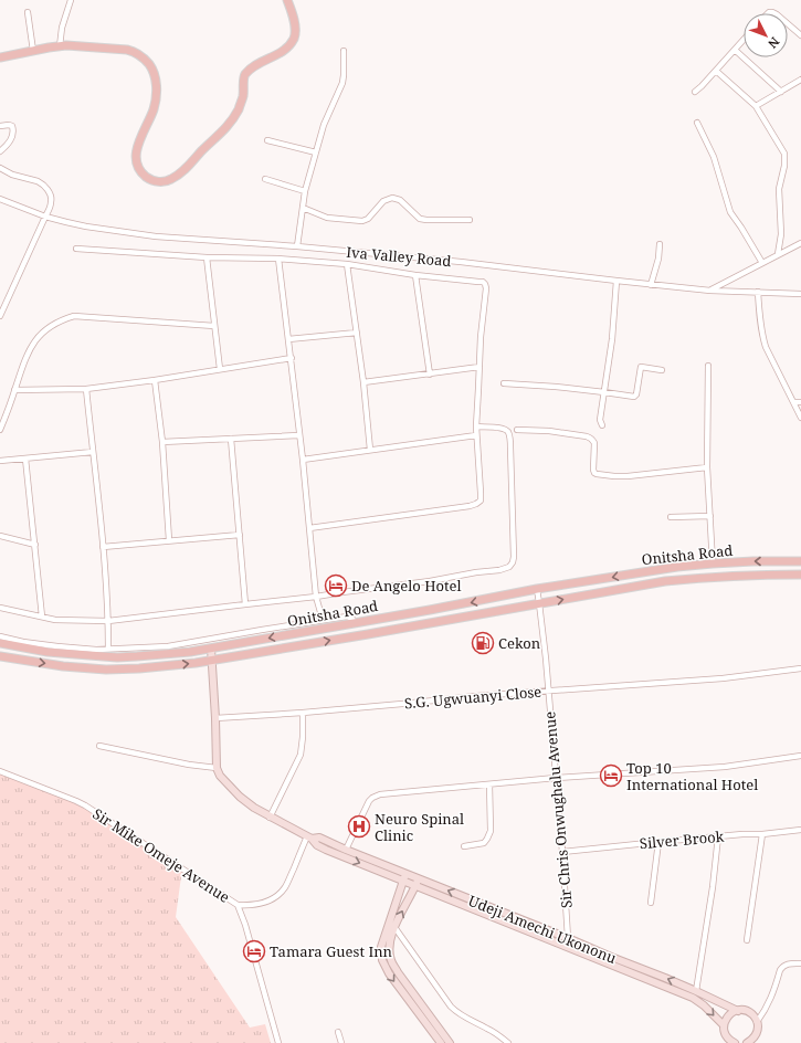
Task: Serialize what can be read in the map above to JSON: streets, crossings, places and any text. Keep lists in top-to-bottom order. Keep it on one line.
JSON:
{"streets":{"main road":["Onitsha Road","Udeji Amechi Ukononu"],"street":["Iva Valley Road","S.G. Ugwuanyi Close","Sir Chris Onwughalu Avenue","Silver Brook","Sir Mike Omeje Avenue"]},"crossings":[["Onitsha Road","Sir Chris Onwughalu Avenue"],["S.G. Ugwuanyi Close","Sir Chris Onwughalu Avenue"],["Sir Chris Onwughalu Avenue","Silver Brook"],["Sir Chris Onwughalu Avenue","Udeji Amechi Ukononu"]],"places":{"hotel":["De Angelo Hotel","Top 10 International Hotel","Tamara Guest Inn"],"fuel station":["Cekon"],"hospital":["Neuro Spinal Clinic"]},"north":"bottom right"}
